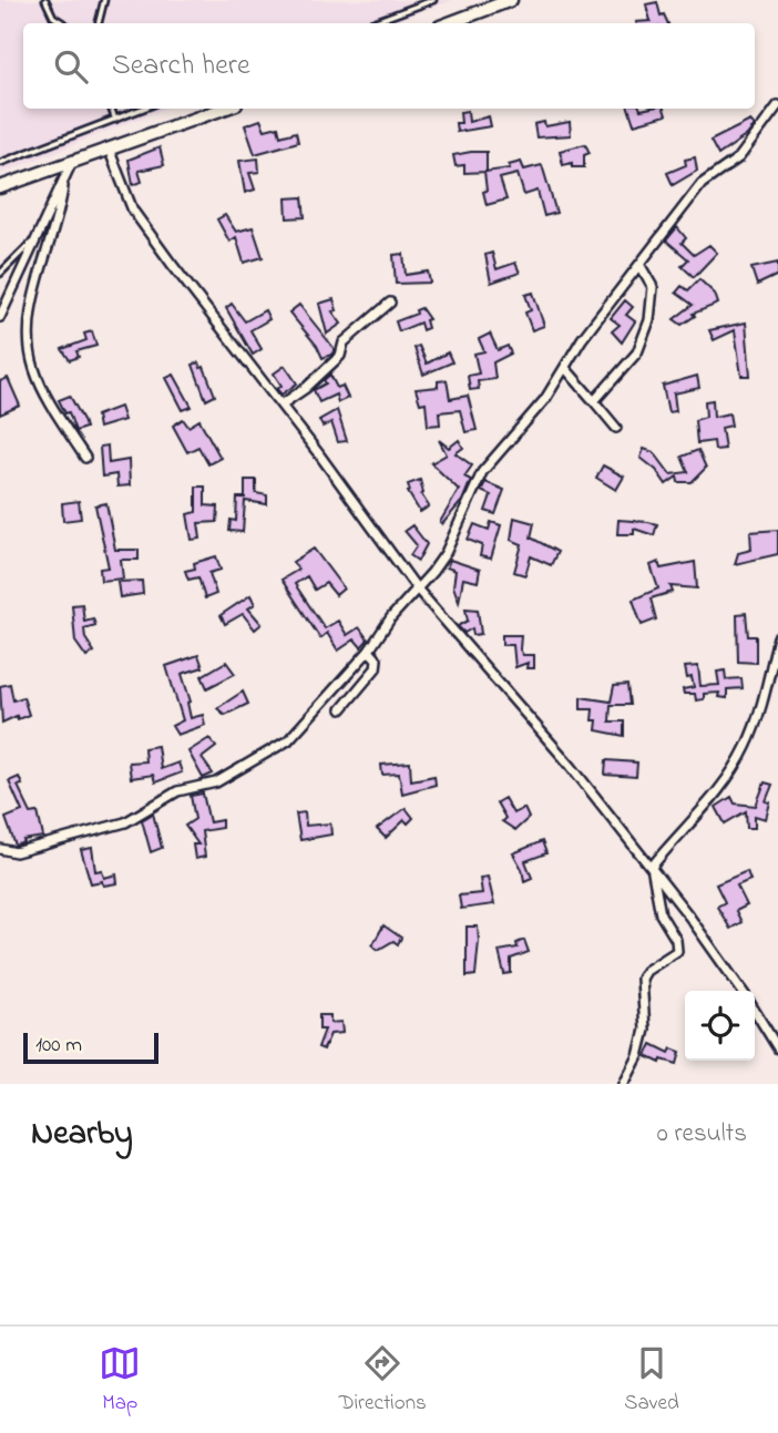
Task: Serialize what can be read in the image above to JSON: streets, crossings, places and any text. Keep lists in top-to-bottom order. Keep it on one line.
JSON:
{"scale_bar":"100 m","page":{"search":"Search here","scale":"100 m","heading":["Nearby","0 results"],"nav":["Map","Directions","Saved"]}}
